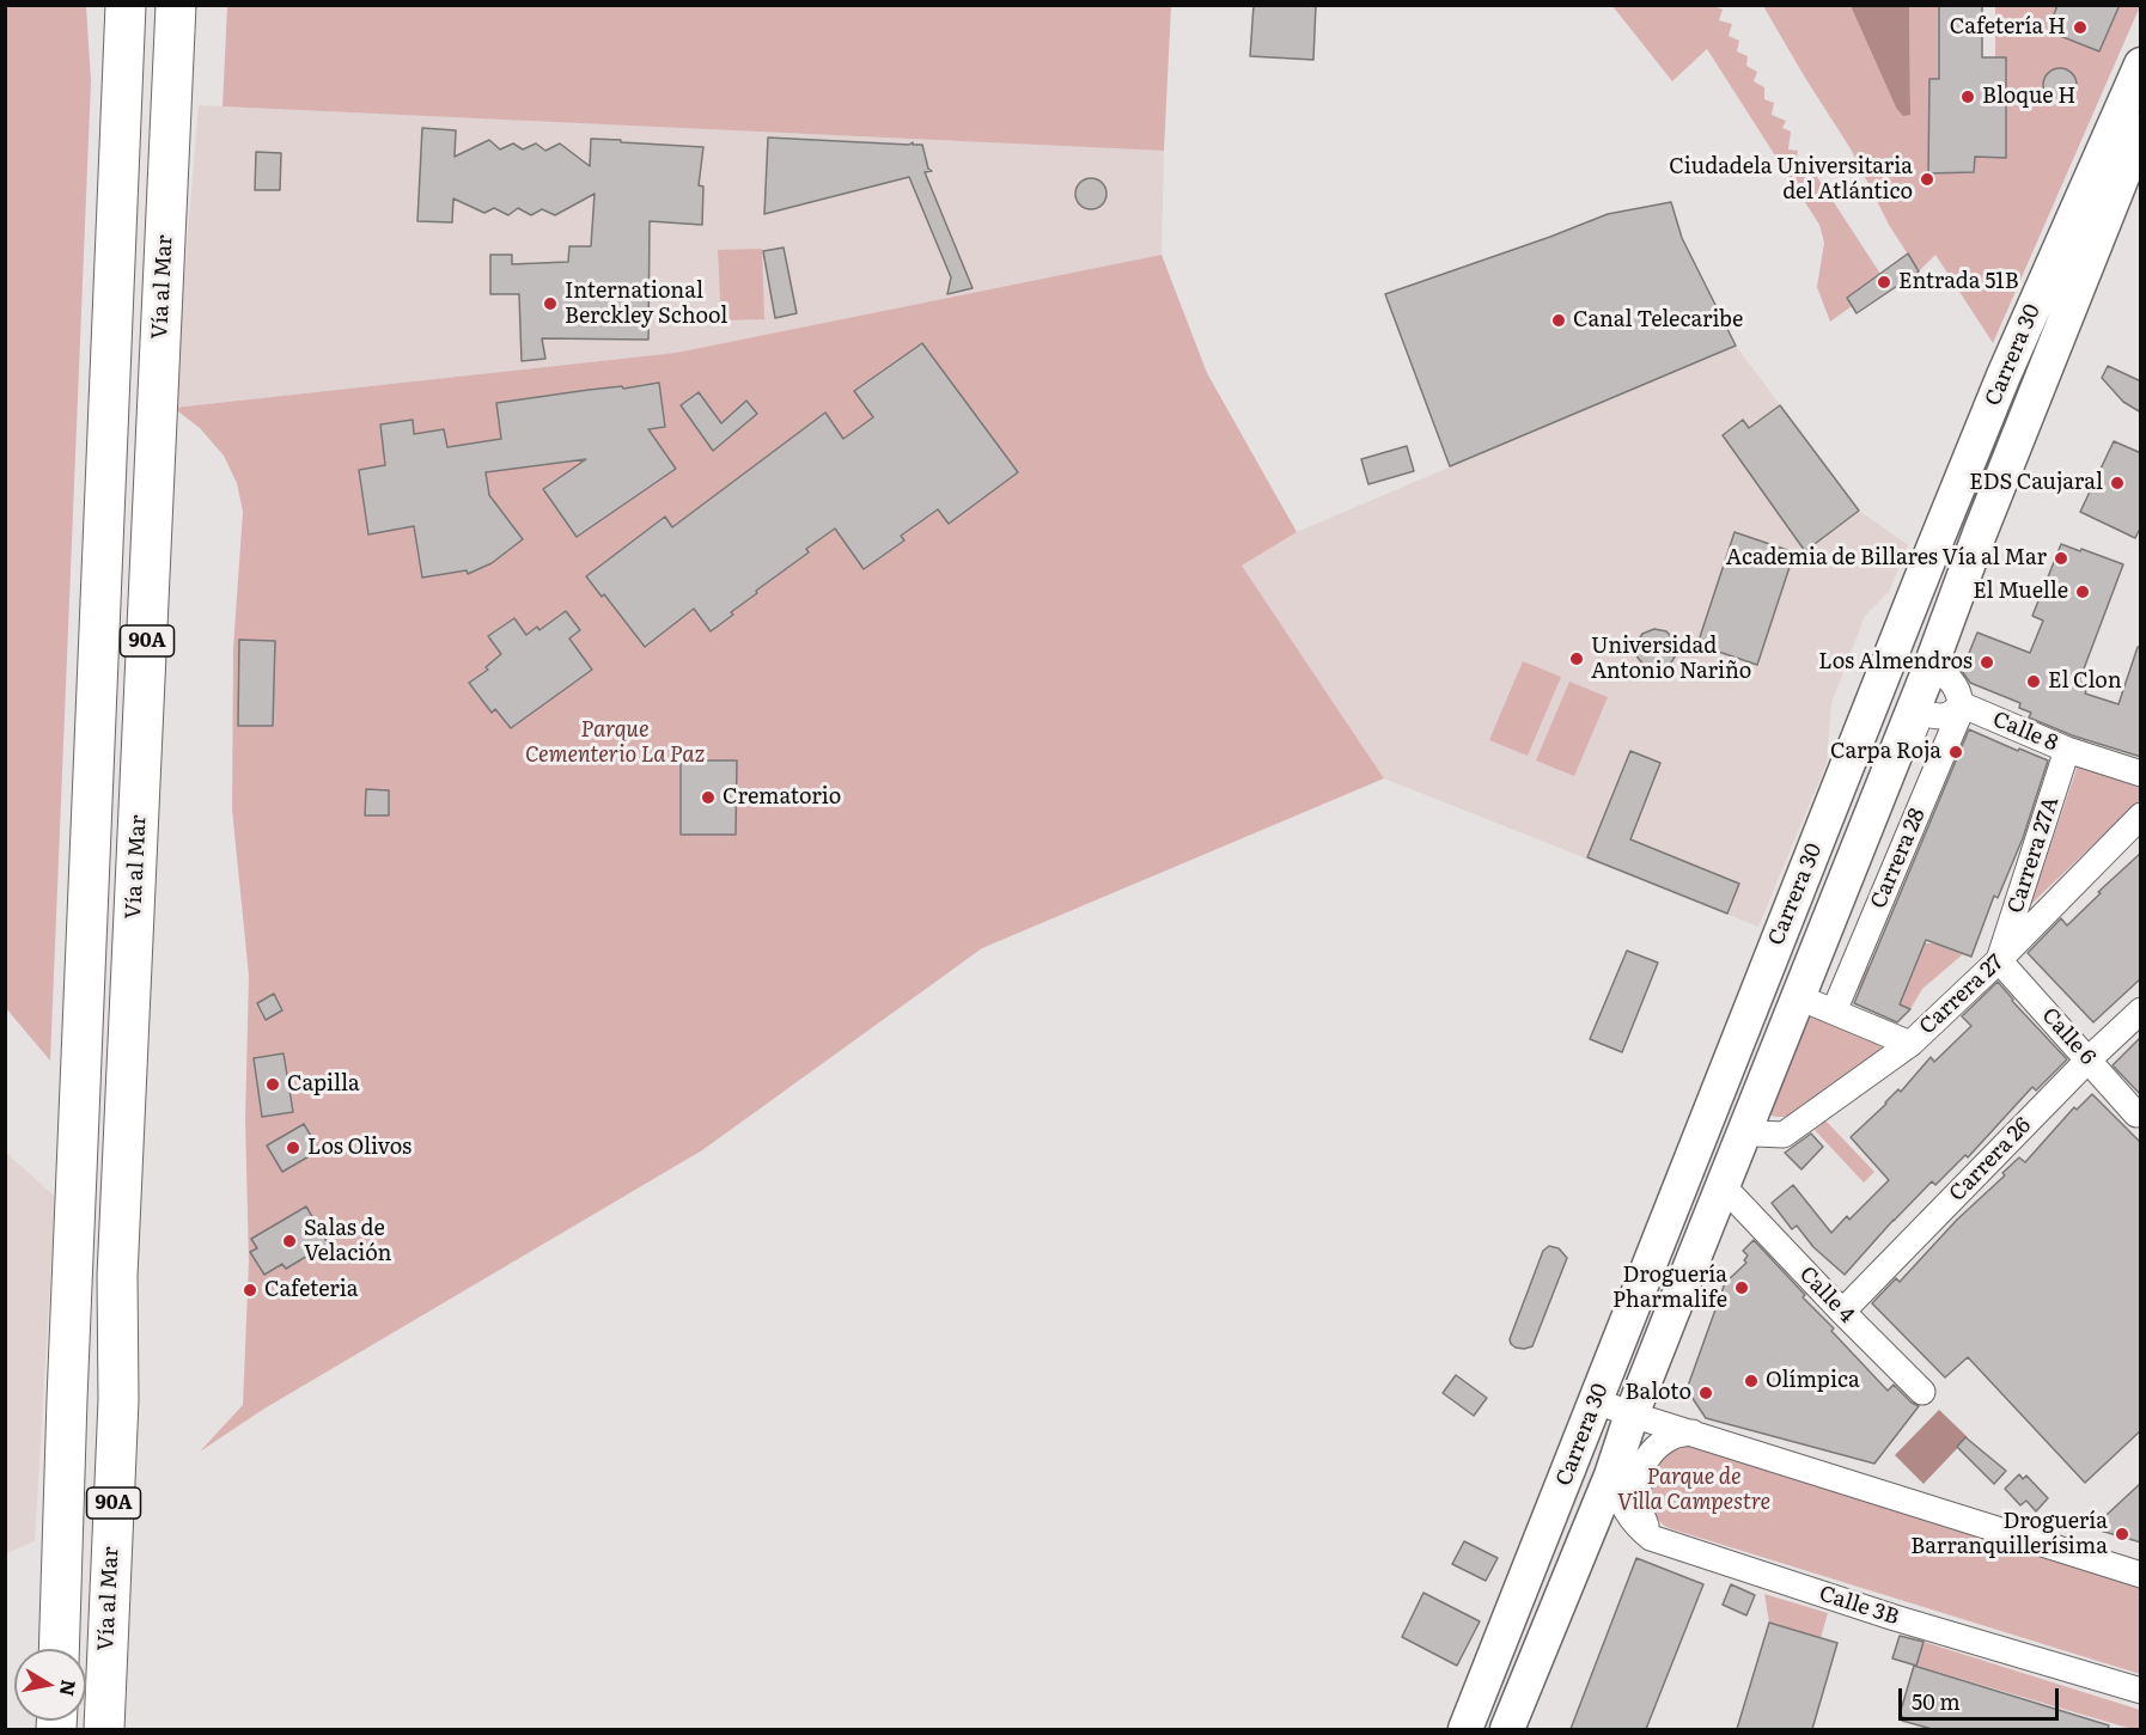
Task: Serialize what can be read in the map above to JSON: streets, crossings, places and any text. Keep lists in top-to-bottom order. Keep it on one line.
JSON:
{"streets":{"highway":["Vía al Mar","90A"],"main road":["Carrera 30"],"street":["Calle 8","Carrera 27A","Carrera 28","Carrera 27","Calle 6","Carrera 26","Calle 4","Calle 3B"]},"crossings":[["Carrera 30","Calle 3B"],["Calle 8","Carrera 27A"],["Calle 8","Carrera 28"],["Carrera 27A","Carrera 27"],["Carrera 27A","Calle 6"],["Carrera 27","Calle 6"],["Calle 6","Carrera 26"],["Carrera 26","Calle 4"]],"parks":["Parque Cementerio La Paz","Parque de Villa Campestre"],"places":["Cafetería H","Bloque H","Ciudadela Universitaria del Atlántico","Entrada 51B","International Berckley School","Canal Telecaribe","EDS Caujaral","Academia de Billares Vía al Mar","El Muelle","Universidad Antonio Nariño","Los Almendros","El Clon","Carpa Roja","Crematorio","Capilla","Los Olivos","Salas de Velación","Droguería Pharmalife","Cafeteria","Olímpica","Baloto","Droguería Barranquillerísima"],"scale_bar":"50 m","north":"right"}
